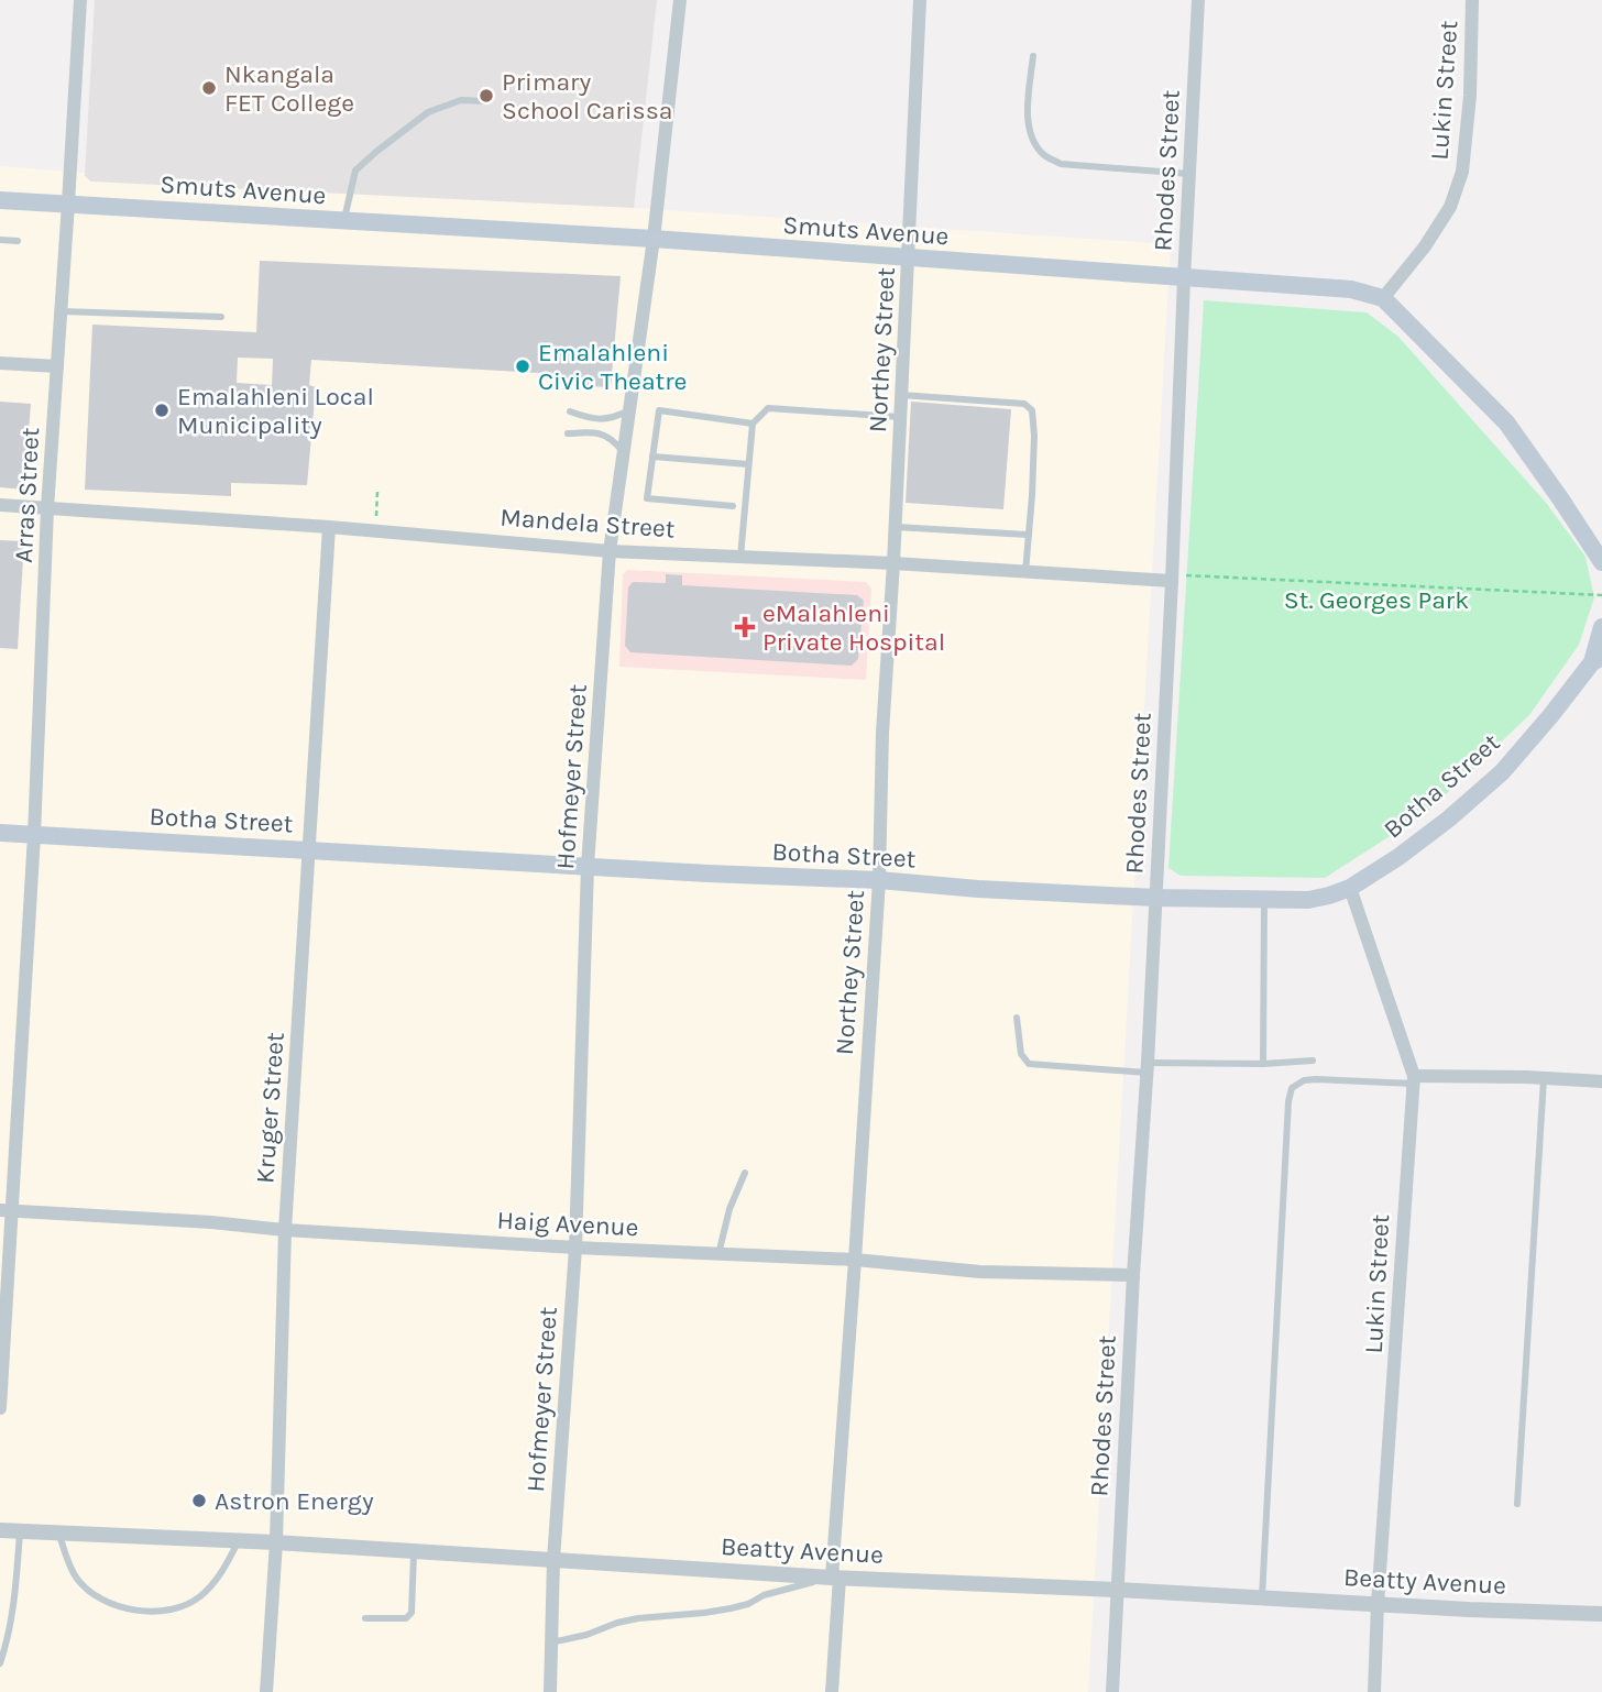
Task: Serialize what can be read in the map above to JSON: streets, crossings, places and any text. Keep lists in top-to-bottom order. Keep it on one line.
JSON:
{"streets":{"main road":["Smuts Avenue","Botha Street"],"street":["Lukin Street","Rhodes Street","Northey Street","Arras Street","Mandela Street","Hofmeyer Street","Kruger Street","Haig Avenue","Beatty Avenue"]},"crossings":[["Lukin Street","Smuts Avenue"],["Lukin Street","Botha Street"],["Lukin Street","Beatty Avenue"],["Rhodes Street","Smuts Avenue"],["Rhodes Street","Mandela Street"],["Rhodes Street","Botha Street"],["Rhodes Street","Haig Avenue"],["Rhodes Street","Beatty Avenue"],["Smuts Avenue","Northey Street"],["Smuts Avenue","Arras Street"],["Smuts Avenue","Hofmeyer Street"],["Northey Street","Mandela Street"],["Northey Street","Botha Street"],["Northey Street","Haig Avenue"],["Northey Street","Beatty Avenue"],["Arras Street","Mandela Street"],["Arras Street","Botha Street"],["Arras Street","Haig Avenue"],["Mandela Street","Hofmeyer Street"],["Mandela Street","Kruger Street"],["Hofmeyer Street","Botha Street"],["Hofmeyer Street","Haig Avenue"],["Hofmeyer Street","Beatty Avenue"],["Botha Street","Kruger Street"],["Kruger Street","Haig Avenue"],["Kruger Street","Beatty Avenue"]],"parks":["St. Georges Park"],"places":{"other":["Nkangala FET College","Primary School Carissa","Emalahleni Civic Theatre","Emalahleni Local Municipality","Astron Energy"],"health":["eMalahleni Private Hospital"]}}
